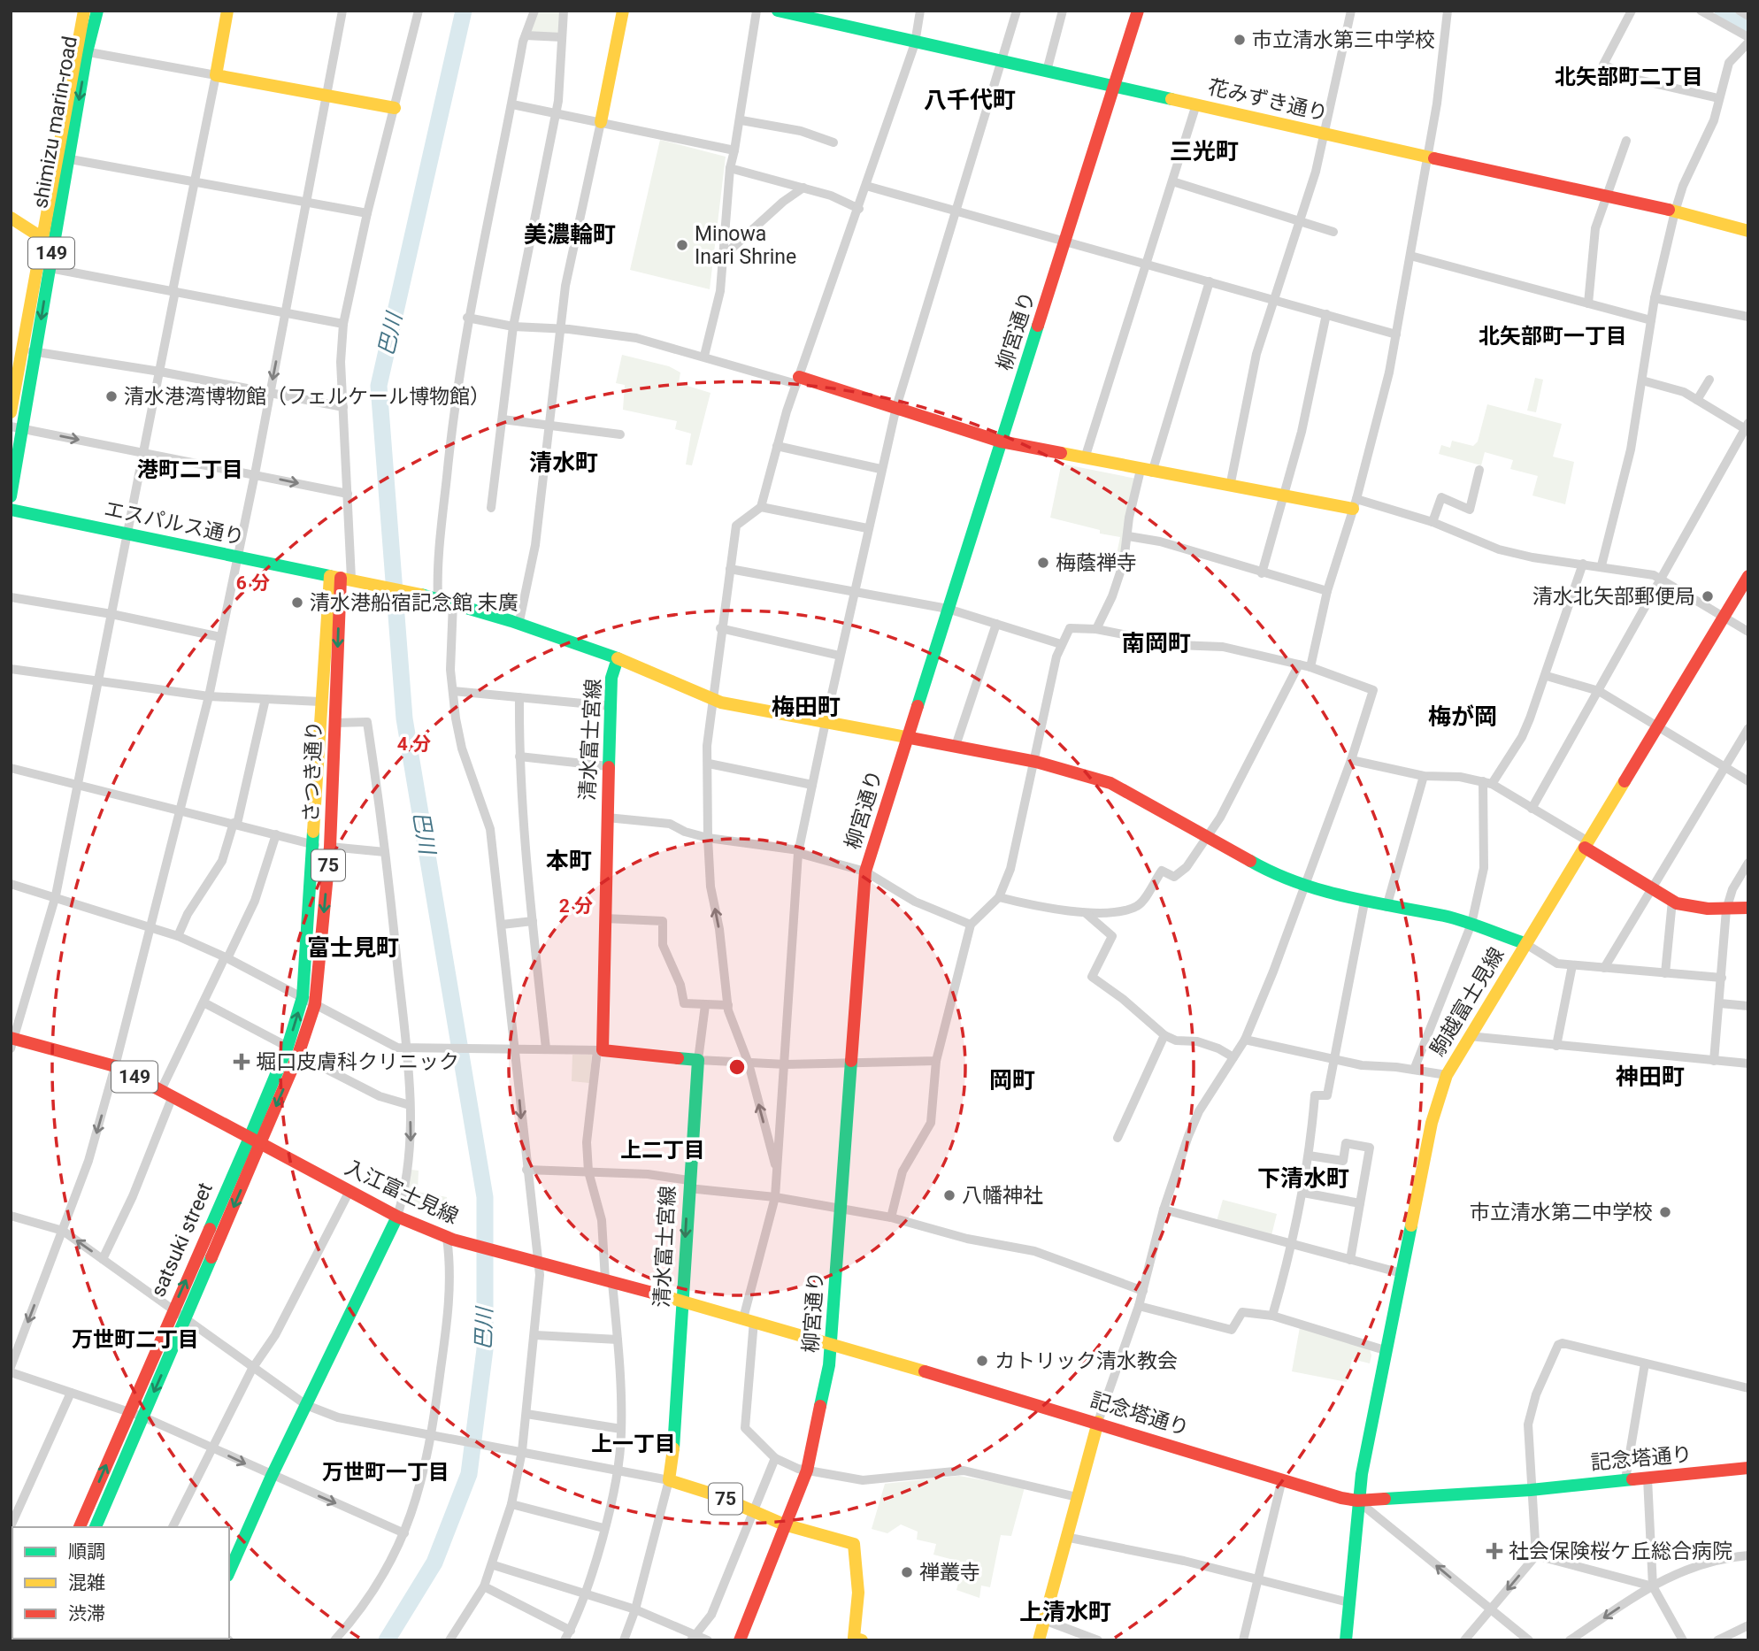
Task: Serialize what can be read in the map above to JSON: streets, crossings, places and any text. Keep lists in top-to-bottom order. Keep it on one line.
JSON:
{"streets":{"main road":["花みずき通り","shimizu marin-road","149","柳宮通り","エスパルス通り","清水富士宮線","さつき通り","75","駒越富士見線","入江富士見線","satsuki street","記念塔通り"]},"crossings":[["花みずき通り","柳宮通り"],["149","さつき通り"],["149","入江富士見線"],["149","satsuki street"],["柳宮通り","75"],["柳宮通り","記念塔通り"],["エスパルス通り","清水富士宮線"],["エスパルス通り","さつき通り"],["清水富士宮線","さつき通り"],["清水富士宮線","75"],["清水富士宮線","記念塔通り"],["さつき通り","入江富士見線"],["さつき通り","satsuki street"],["駒越富士見線","記念塔通り"],["入江富士見線","satsuki street"],["入江富士見線","記念塔通り"]],"districts":["北矢部町二丁目","八千代町","三光町","美濃輪町","北矢部町一丁目","清水町","港町二丁目","南岡町","梅田町","梅が岡","本町","富士見町","神田町","岡町","上二丁目","下清水町","万世町二丁目","上一丁目","万世町一丁目","上清水町"],"water":["巴川"],"places":{"other":["市立清水第三中学校","Minowa Inari Shrine","清水港湾博物館（フェルケール博物館）","梅蔭禅寺","清水北矢部郵便局","清水港船宿記念館 末廣","八幡神社","市立清水第二中学校","カトリック清水教会","禅叢寺"],"health":["堀口皮膚科クリニック","社会保険桜ケ丘総合病院"]},"legend":["順調","混雑","渋滞"],"rings":["6 分","4 分","2 分"]}
